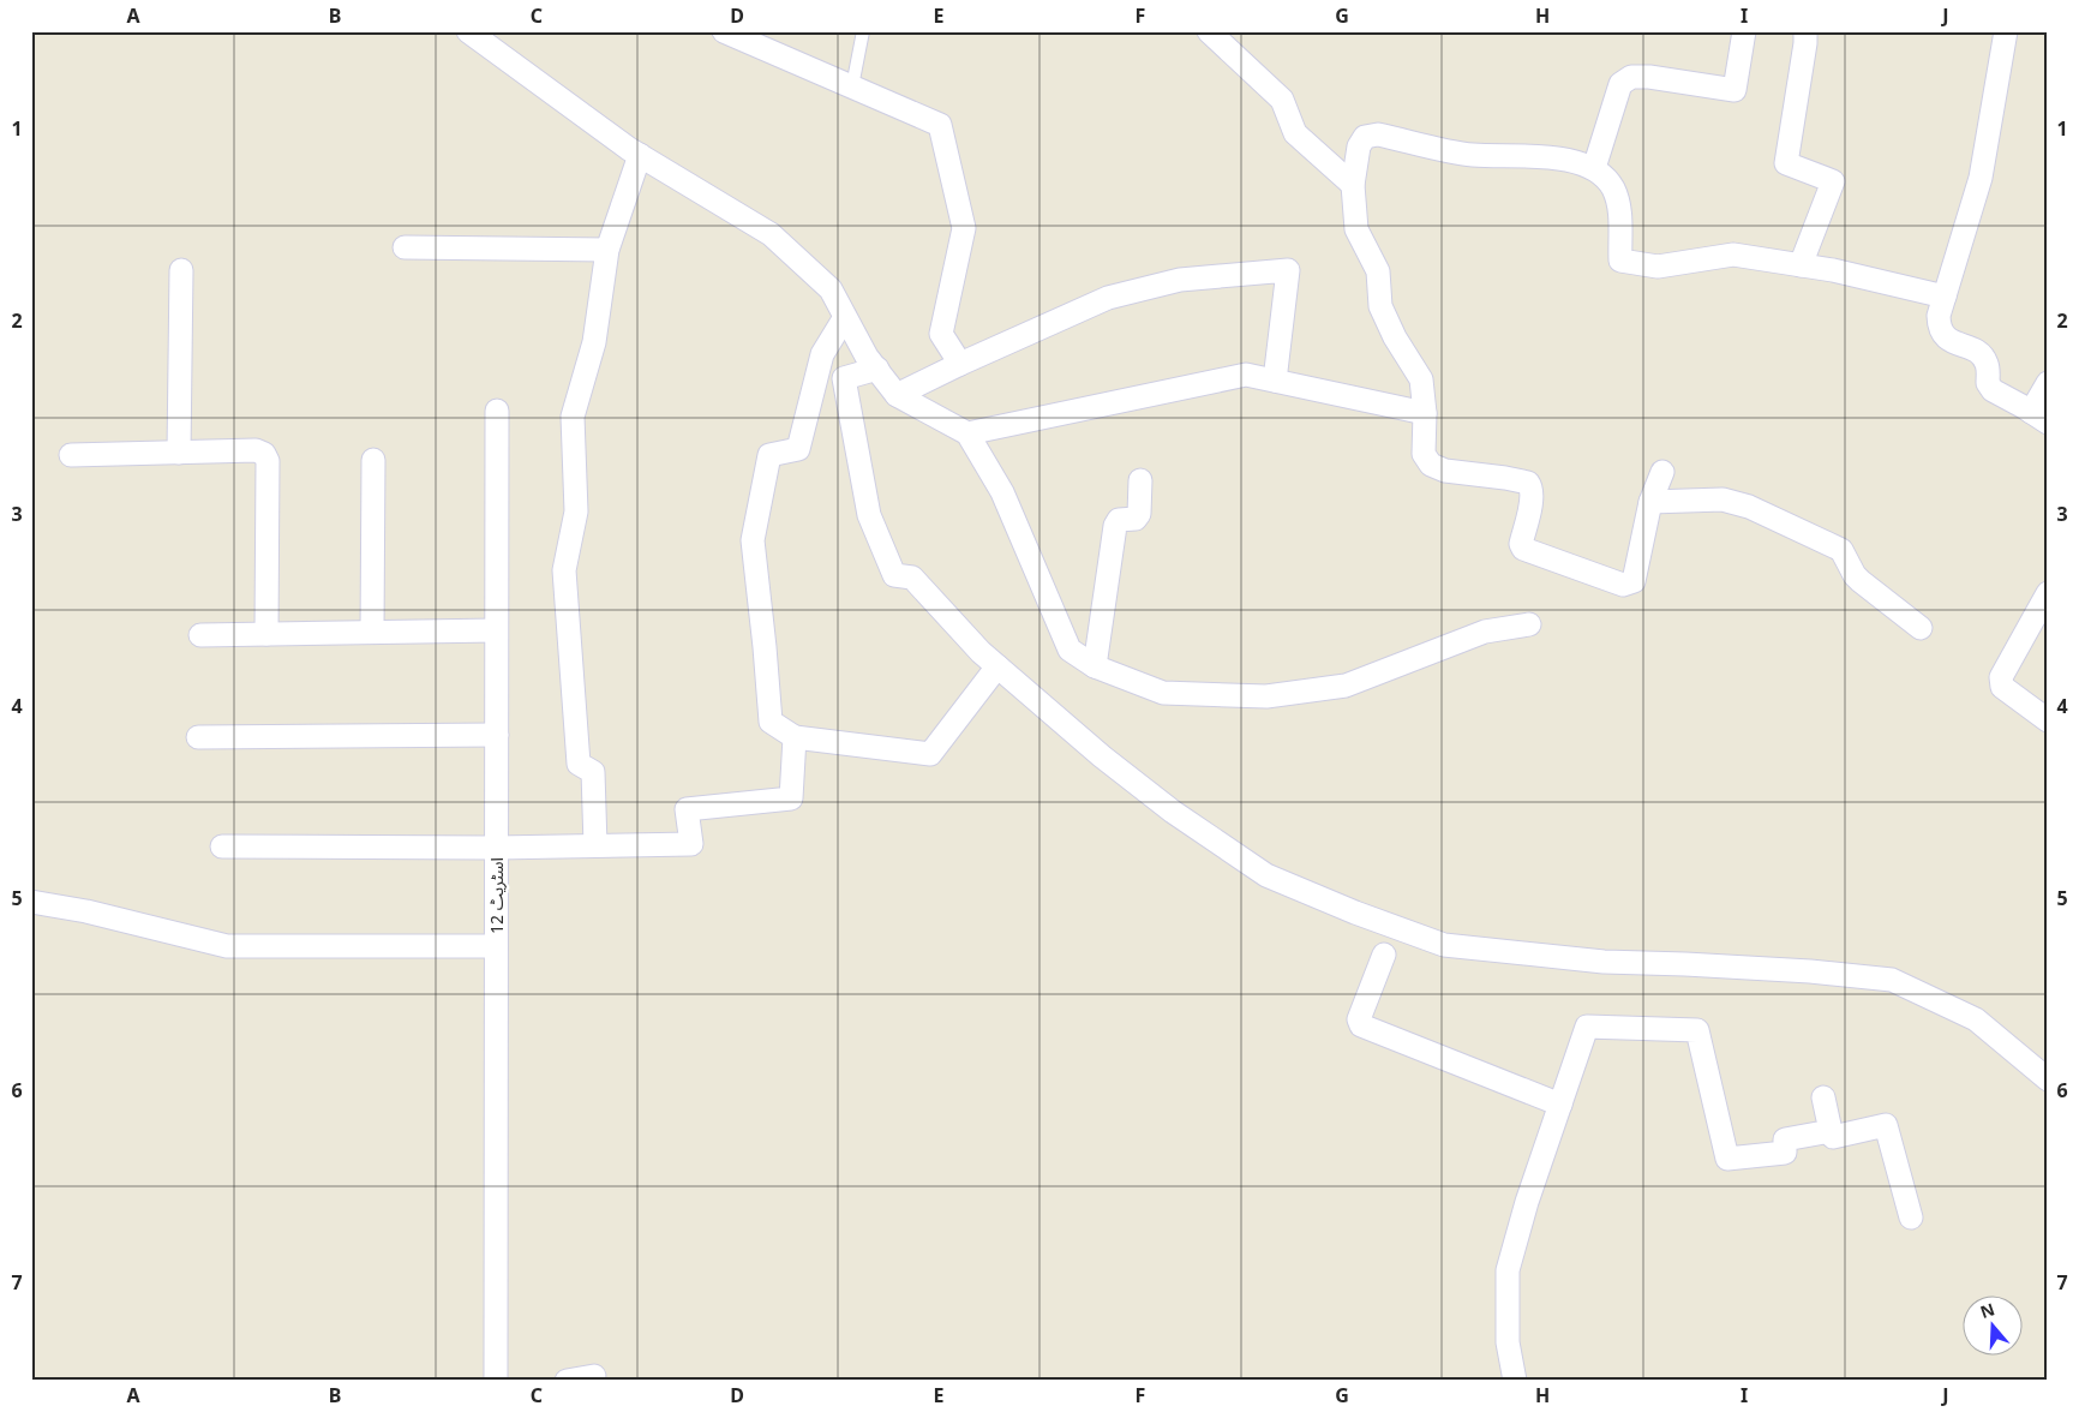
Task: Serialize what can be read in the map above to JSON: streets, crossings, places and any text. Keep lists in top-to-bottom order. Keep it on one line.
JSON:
{"streets":{"street":["اسٹریٹ 12"]},"north":"top","grid":{"columns":["A","B","C","D","E","F","G","H","I","J"],"rows":["1","2","3","4","5","6","7"]}}
